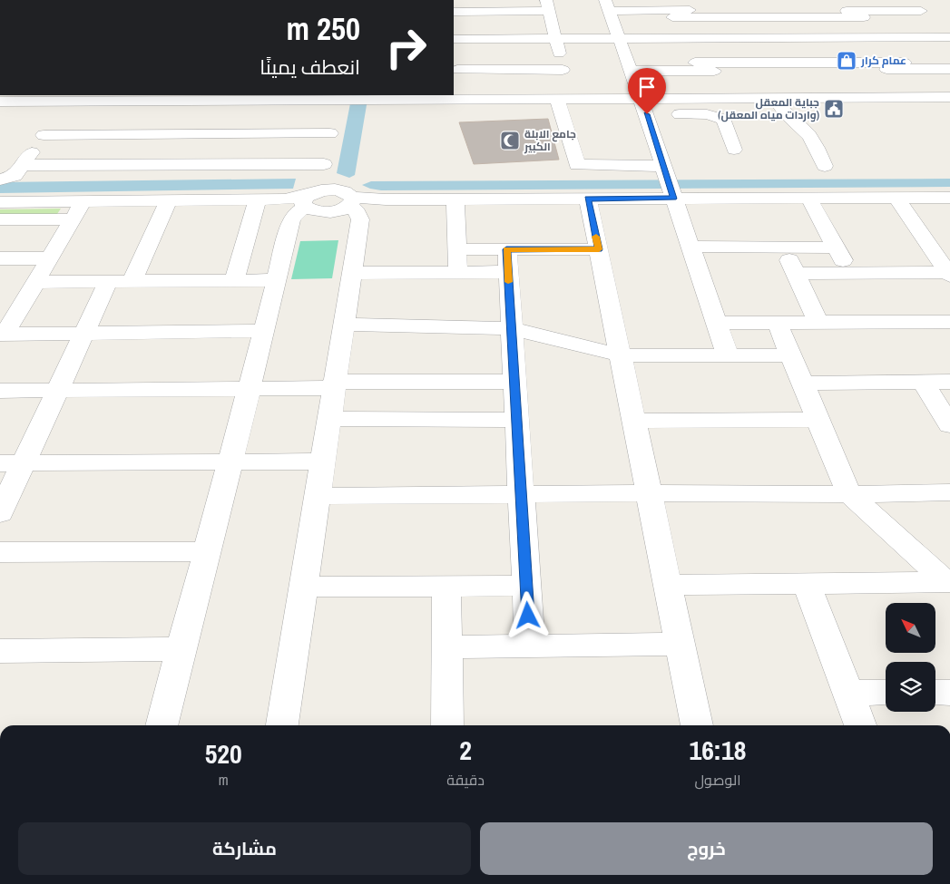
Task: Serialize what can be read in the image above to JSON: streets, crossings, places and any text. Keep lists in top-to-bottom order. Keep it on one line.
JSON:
{"places":{"shop":["عمام كرار"],"public building":["جباية المعقل (واردات مياه المعقل)"],"mosque":["جامع الابلة الكبير"]},"north":"top left","page":{"turn":["250 m","انعطف يمينًا"],"eta":["16:18","الوصول","2","دقيقة","520","m"],"buttons":["خروج","مشاركة"]}}
